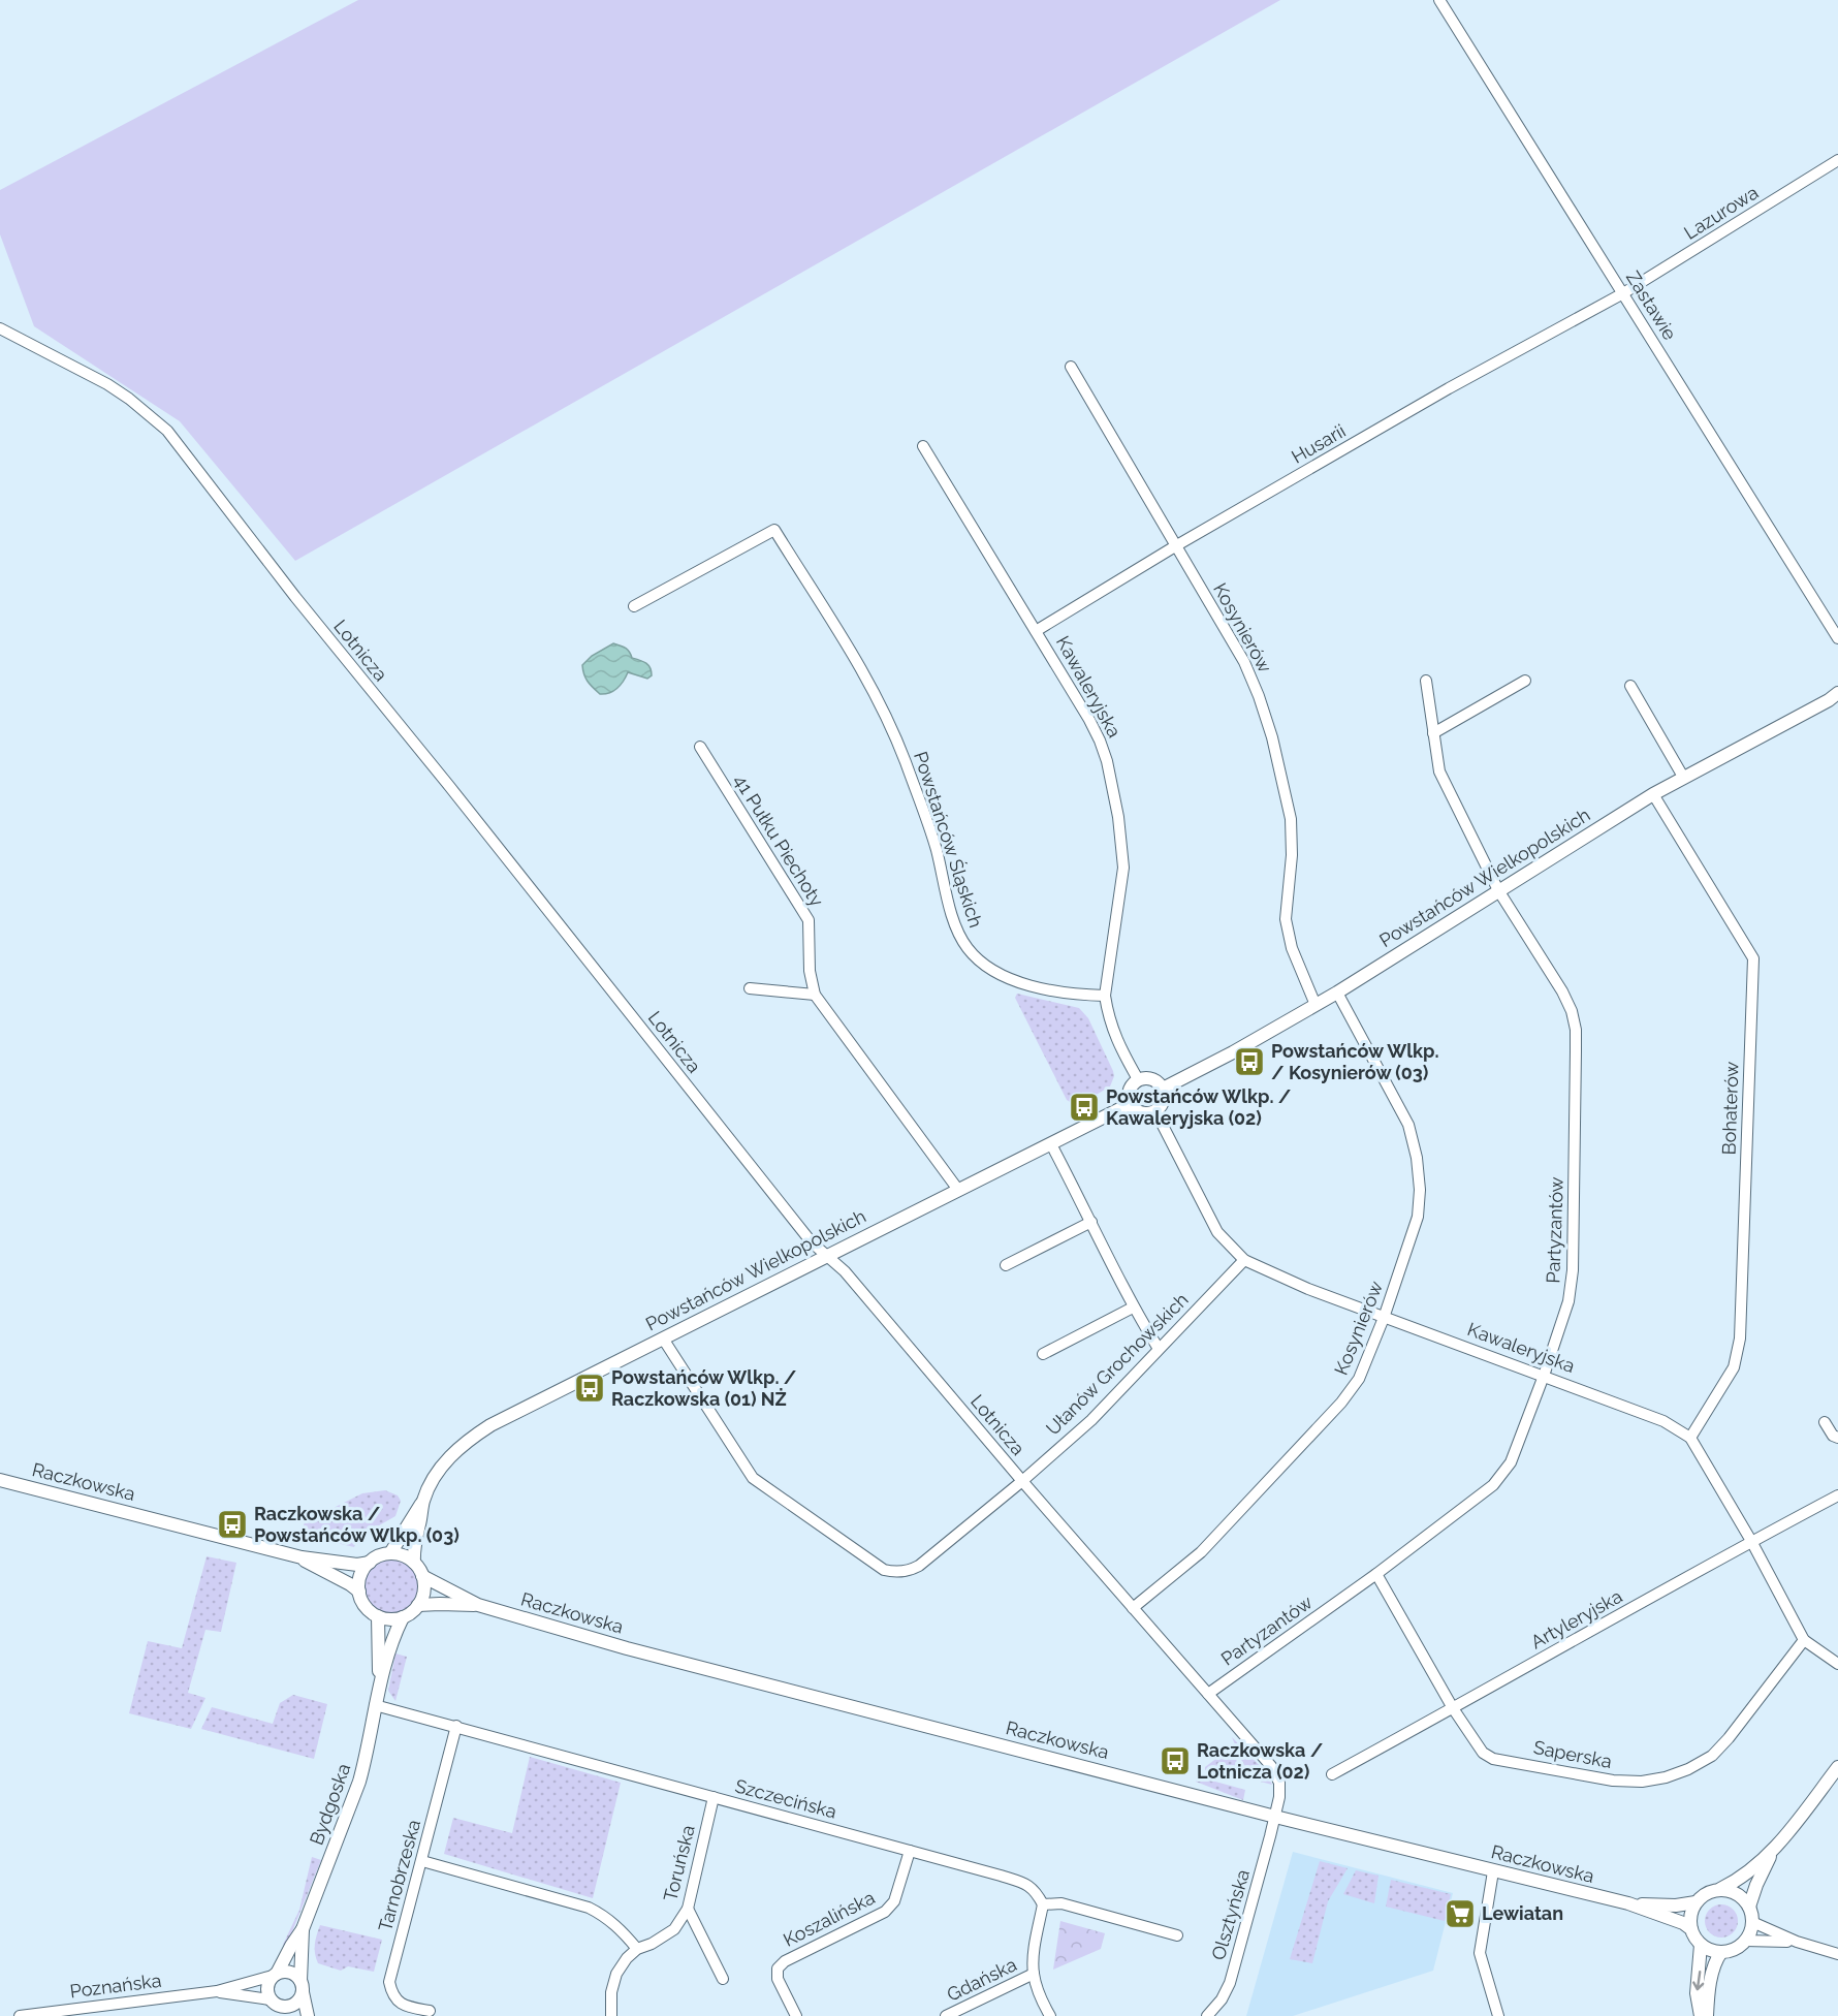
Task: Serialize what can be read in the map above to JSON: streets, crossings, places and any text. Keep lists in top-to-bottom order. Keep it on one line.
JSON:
{"streets":{"street":["Lazurowa","Zastawie","Husarii","Kosynierów","Lotnicza","Kawaleryjska","Powstańców Śląskich","41 Pułku Piechoty","Powstańców Wielkopolskich","Bohaterów","Partyzantów","Ułanów Grochowskich","Raczkowska","Artyleryjska","Saperska","Szczecińska","Bydgoska","Toruńska","Tarnobrzeska","Olsztyńska","Koszalińska","Gdańska","Poznańska"]},"crossings":[["Lazurowa","Zastawie"],["Lazurowa","Husarii"],["Zastawie","Husarii"],["Husarii","Kosynierów"],["Husarii","Kawaleryjska"],["Kosynierów","Lotnicza"],["Kosynierów","Kawaleryjska"],["Kosynierów","Powstańców Wielkopolskich"],["Lotnicza","Powstańców Wielkopolskich"],["Lotnicza","Partyzantów"],["Lotnicza","Ułanów Grochowskich"],["Lotnicza","Raczkowska"],["Lotnicza","Olsztyńska"],["Kawaleryjska","Powstańców Śląskich"],["Kawaleryjska","Powstańców Wielkopolskich"],["Kawaleryjska","Bohaterów"],["Kawaleryjska","Partyzantów"],["Kawaleryjska","Ułanów Grochowskich"],["Kawaleryjska","Artyleryjska"],["Kawaleryjska","Saperska"],["41 Pułku Piechoty","Powstańców Wielkopolskich"],["Powstańców Wielkopolskich","Bohaterów"],["Powstańców Wielkopolskich","Partyzantów"],["Powstańców Wielkopolskich","Ułanów Grochowskich"],["Powstańców Wielkopolskich","Raczkowska"],["Powstańców Wielkopolskich","Bydgoska"],["Partyzantów","Saperska"],["Raczkowska","Bydgoska"],["Raczkowska","Olsztyńska"],["Artyleryjska","Saperska"],["Szczecińska","Bydgoska"],["Szczecińska","Toruńska"],["Szczecińska","Tarnobrzeska"],["Szczecińska","Koszalińska"],["Bydgoska","Poznańska"]],"places":{"bus stop":["Powstańców Wlkp. / Kosynierów (03)","Powstańców Wlkp. / Kawaleryjska (02)","Powstańców Wlkp. / Raczkowska (01) NŻ","Raczkowska / Powstańców Wlkp. (03)","Raczkowska / Lotnicza (02)"],"supermarket":["Lewiatan"]}}
